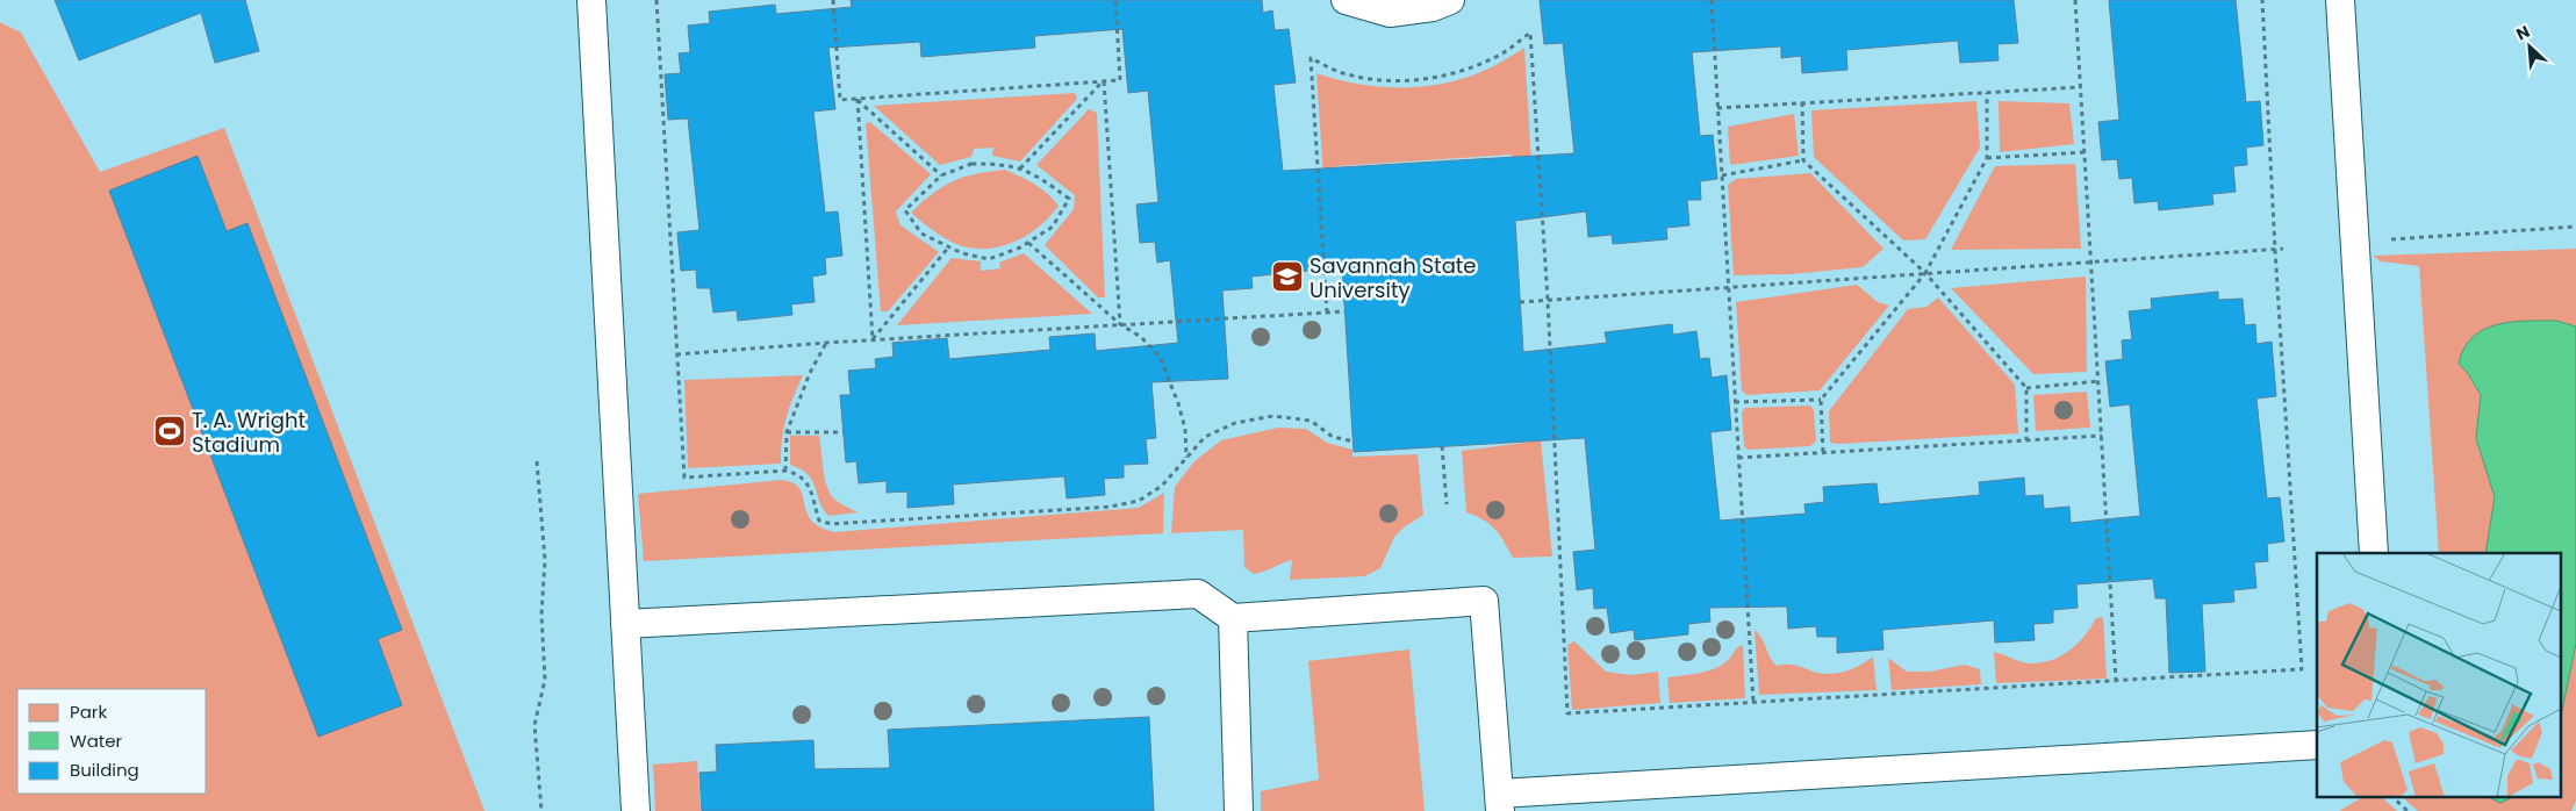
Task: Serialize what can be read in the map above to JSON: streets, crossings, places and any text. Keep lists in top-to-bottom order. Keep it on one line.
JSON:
{"places":{"school or university":["Savannah State University"],"sports":["T. A. Wright Stadium"]},"legend":["Park","Water","Building"],"north":"top left"}
